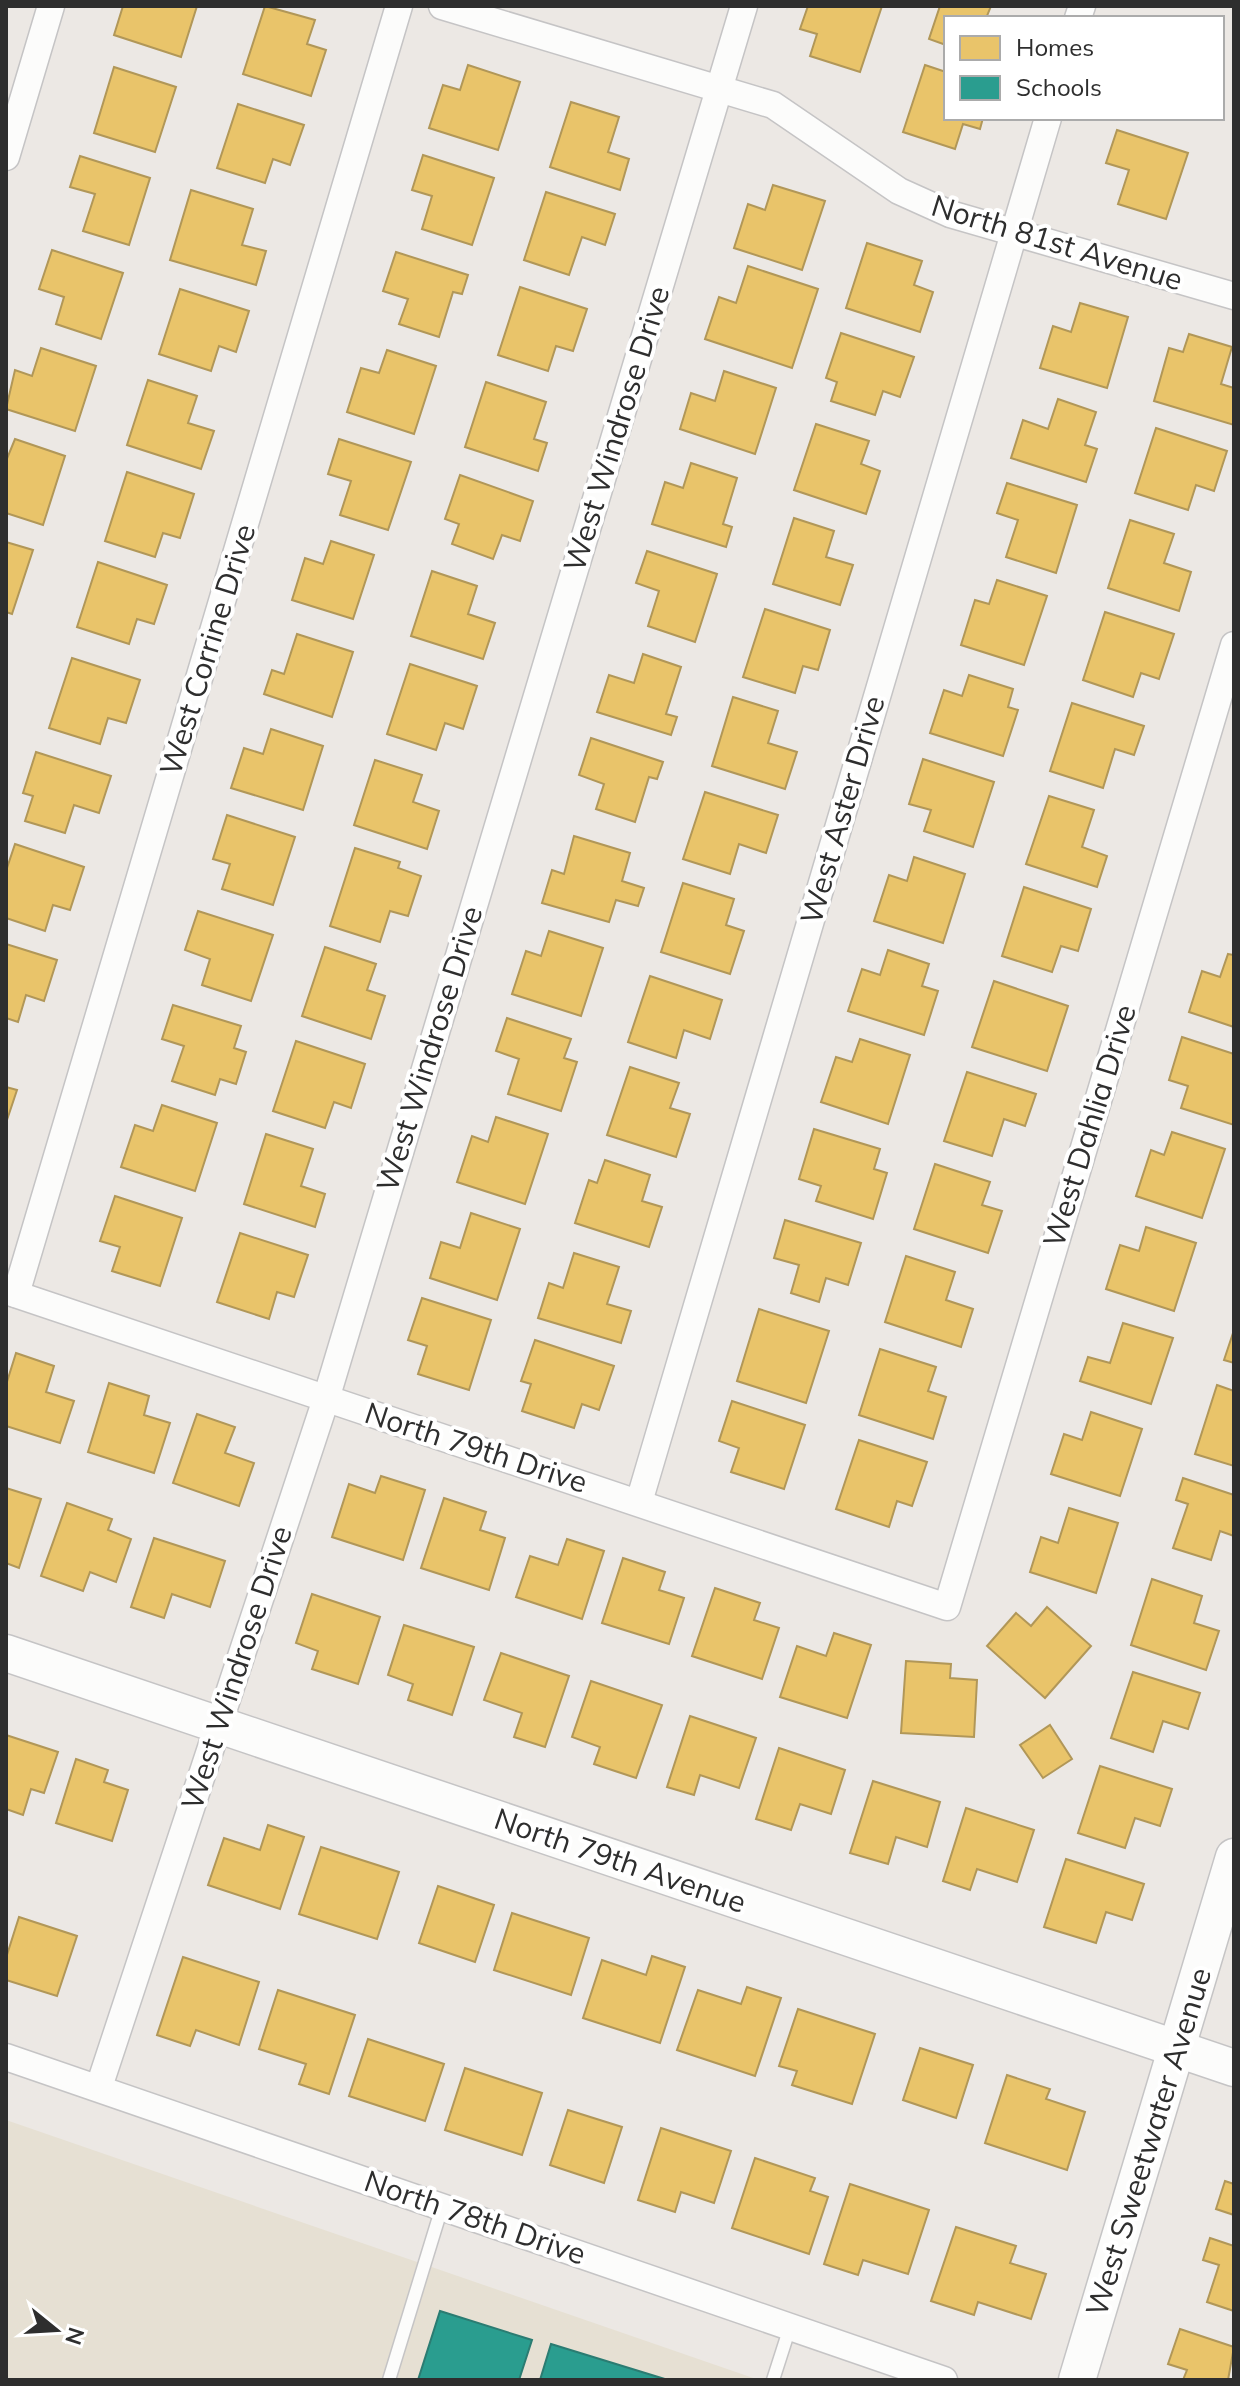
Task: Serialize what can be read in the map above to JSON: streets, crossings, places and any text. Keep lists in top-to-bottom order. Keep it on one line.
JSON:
{"streets":{"street":["North 81st Avenue","West Windrose Drive","West Corrine Drive","West Aster Drive","West Dahlia Drive","North 79th Drive","North 79th Avenue","West Sweetwater Avenue","North 78th Drive"]},"crossings":[["North 81st Avenue","West Windrose Drive"],["North 81st Avenue","West Aster Drive"],["West Windrose Drive","North 79th Drive"],["West Windrose Drive","North 79th Avenue"],["West Windrose Drive","North 78th Drive"],["West Corrine Drive","North 79th Drive"],["West Aster Drive","North 79th Drive"],["West Dahlia Drive","North 79th Drive"],["North 79th Avenue","West Sweetwater Avenue"]],"legend":["Homes","Schools"],"north":"right"}
